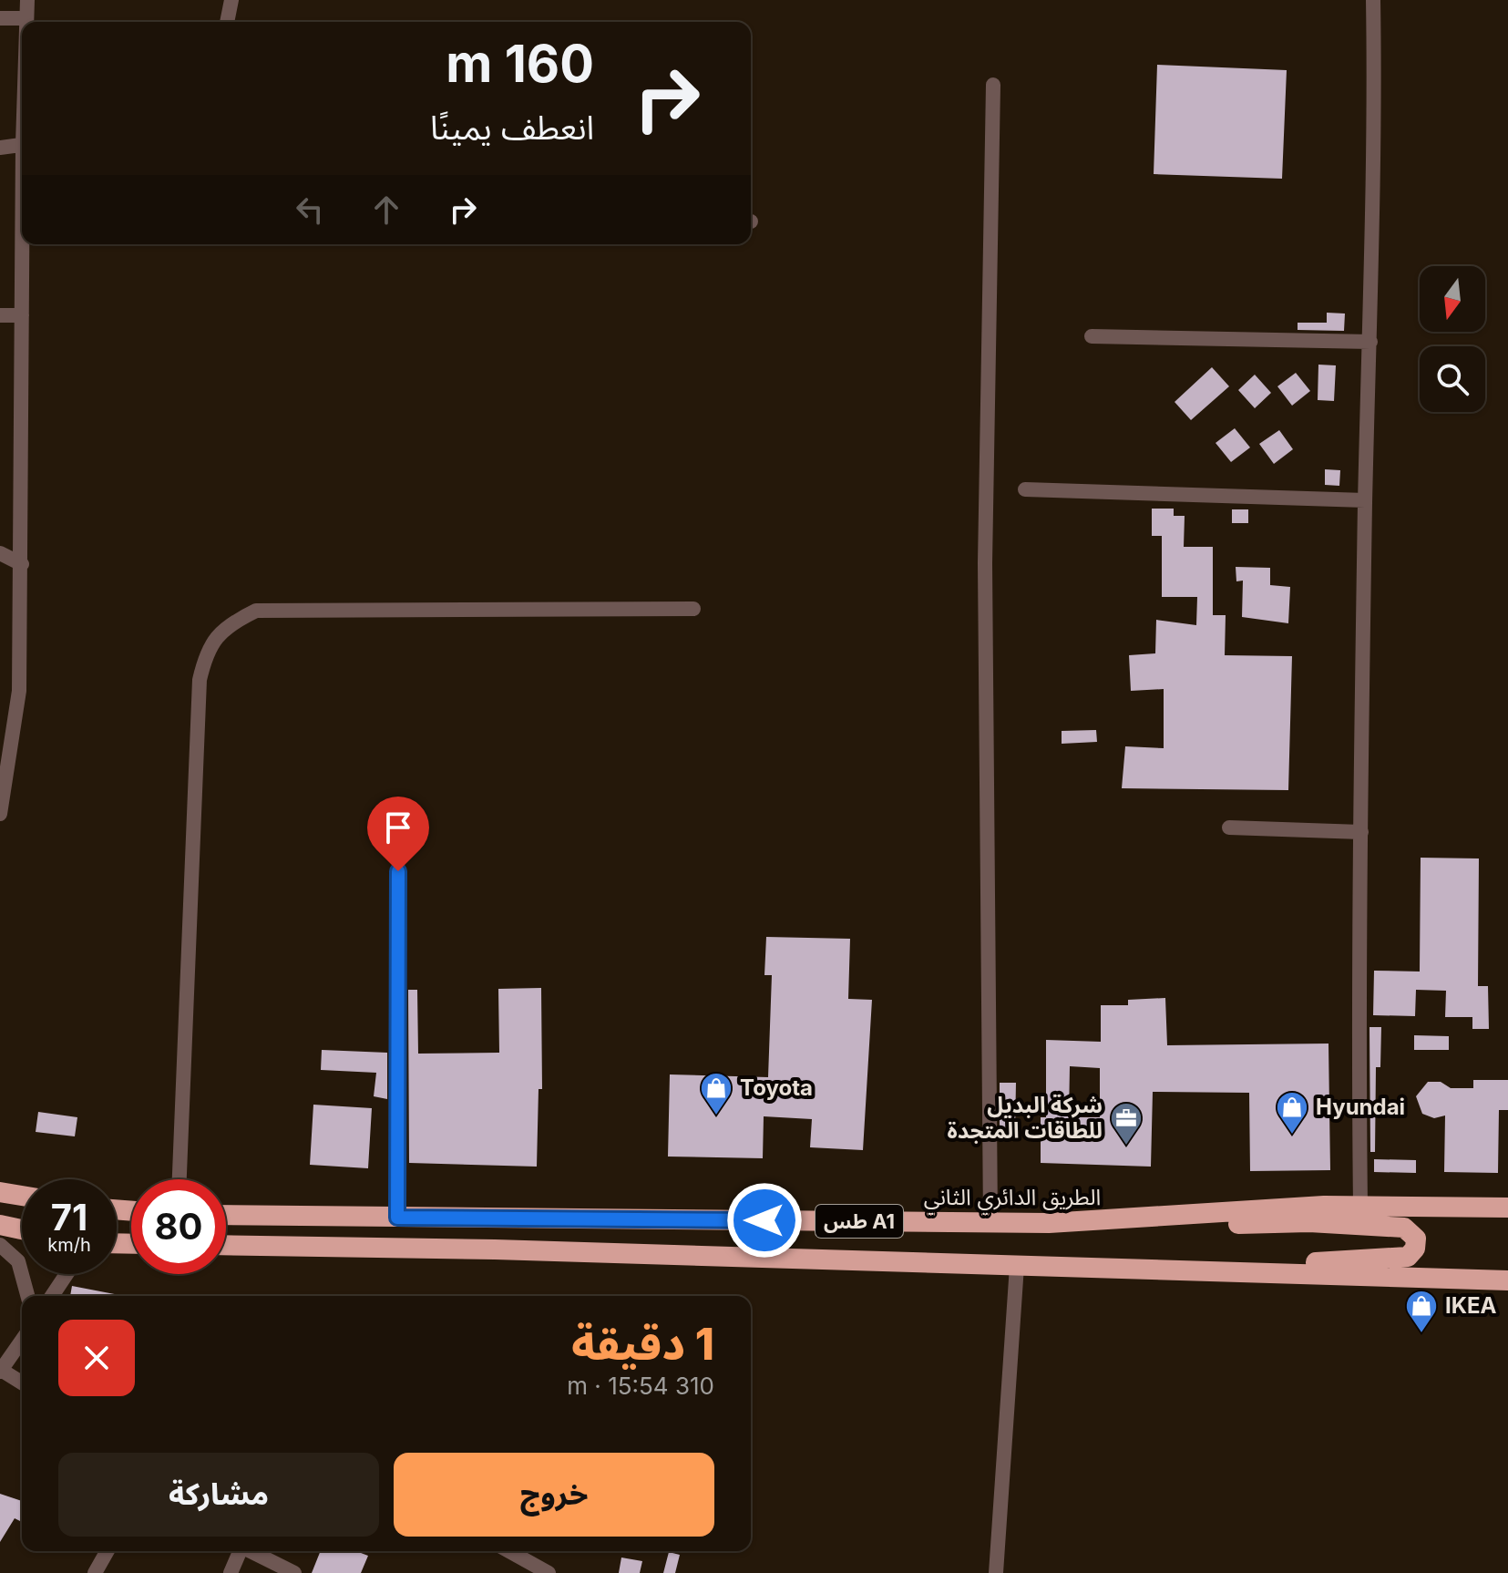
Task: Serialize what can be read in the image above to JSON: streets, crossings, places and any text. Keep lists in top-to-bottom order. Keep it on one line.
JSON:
{"streets":{"highway":["الطريق الدائري الثاني","طس A1"]},"places":{"shop":["Toyota","Hyundai","IKEA"],"office":["شركة البديل للطاقات المتجدة"]},"north":"bottom","page":{"turn":["160 m","انعطف يمينًا"],"speed":"71 km/h","limit":"80","heading":["1 دقيقة","310 m · 15:54"],"buttons":["خروج","مشاركة"]}}
